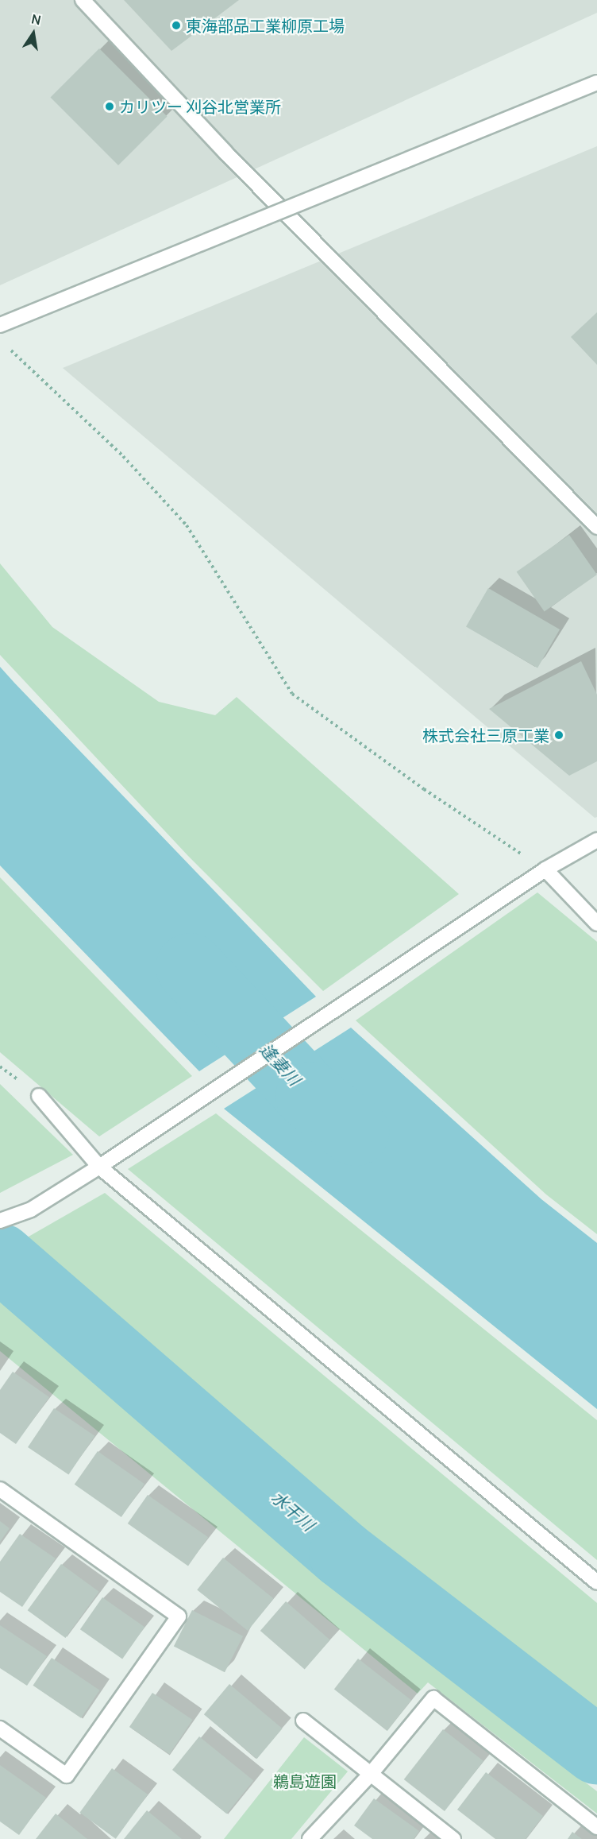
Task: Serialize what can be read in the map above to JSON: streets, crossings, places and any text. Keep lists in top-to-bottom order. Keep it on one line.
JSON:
{"water":["逢妻川","水干川"],"parks":["鵜島遊園"],"places":["東海部品工業柳原工場","カリツー 刈谷北営業所","株式会社三原工業"],"north":"top"}
